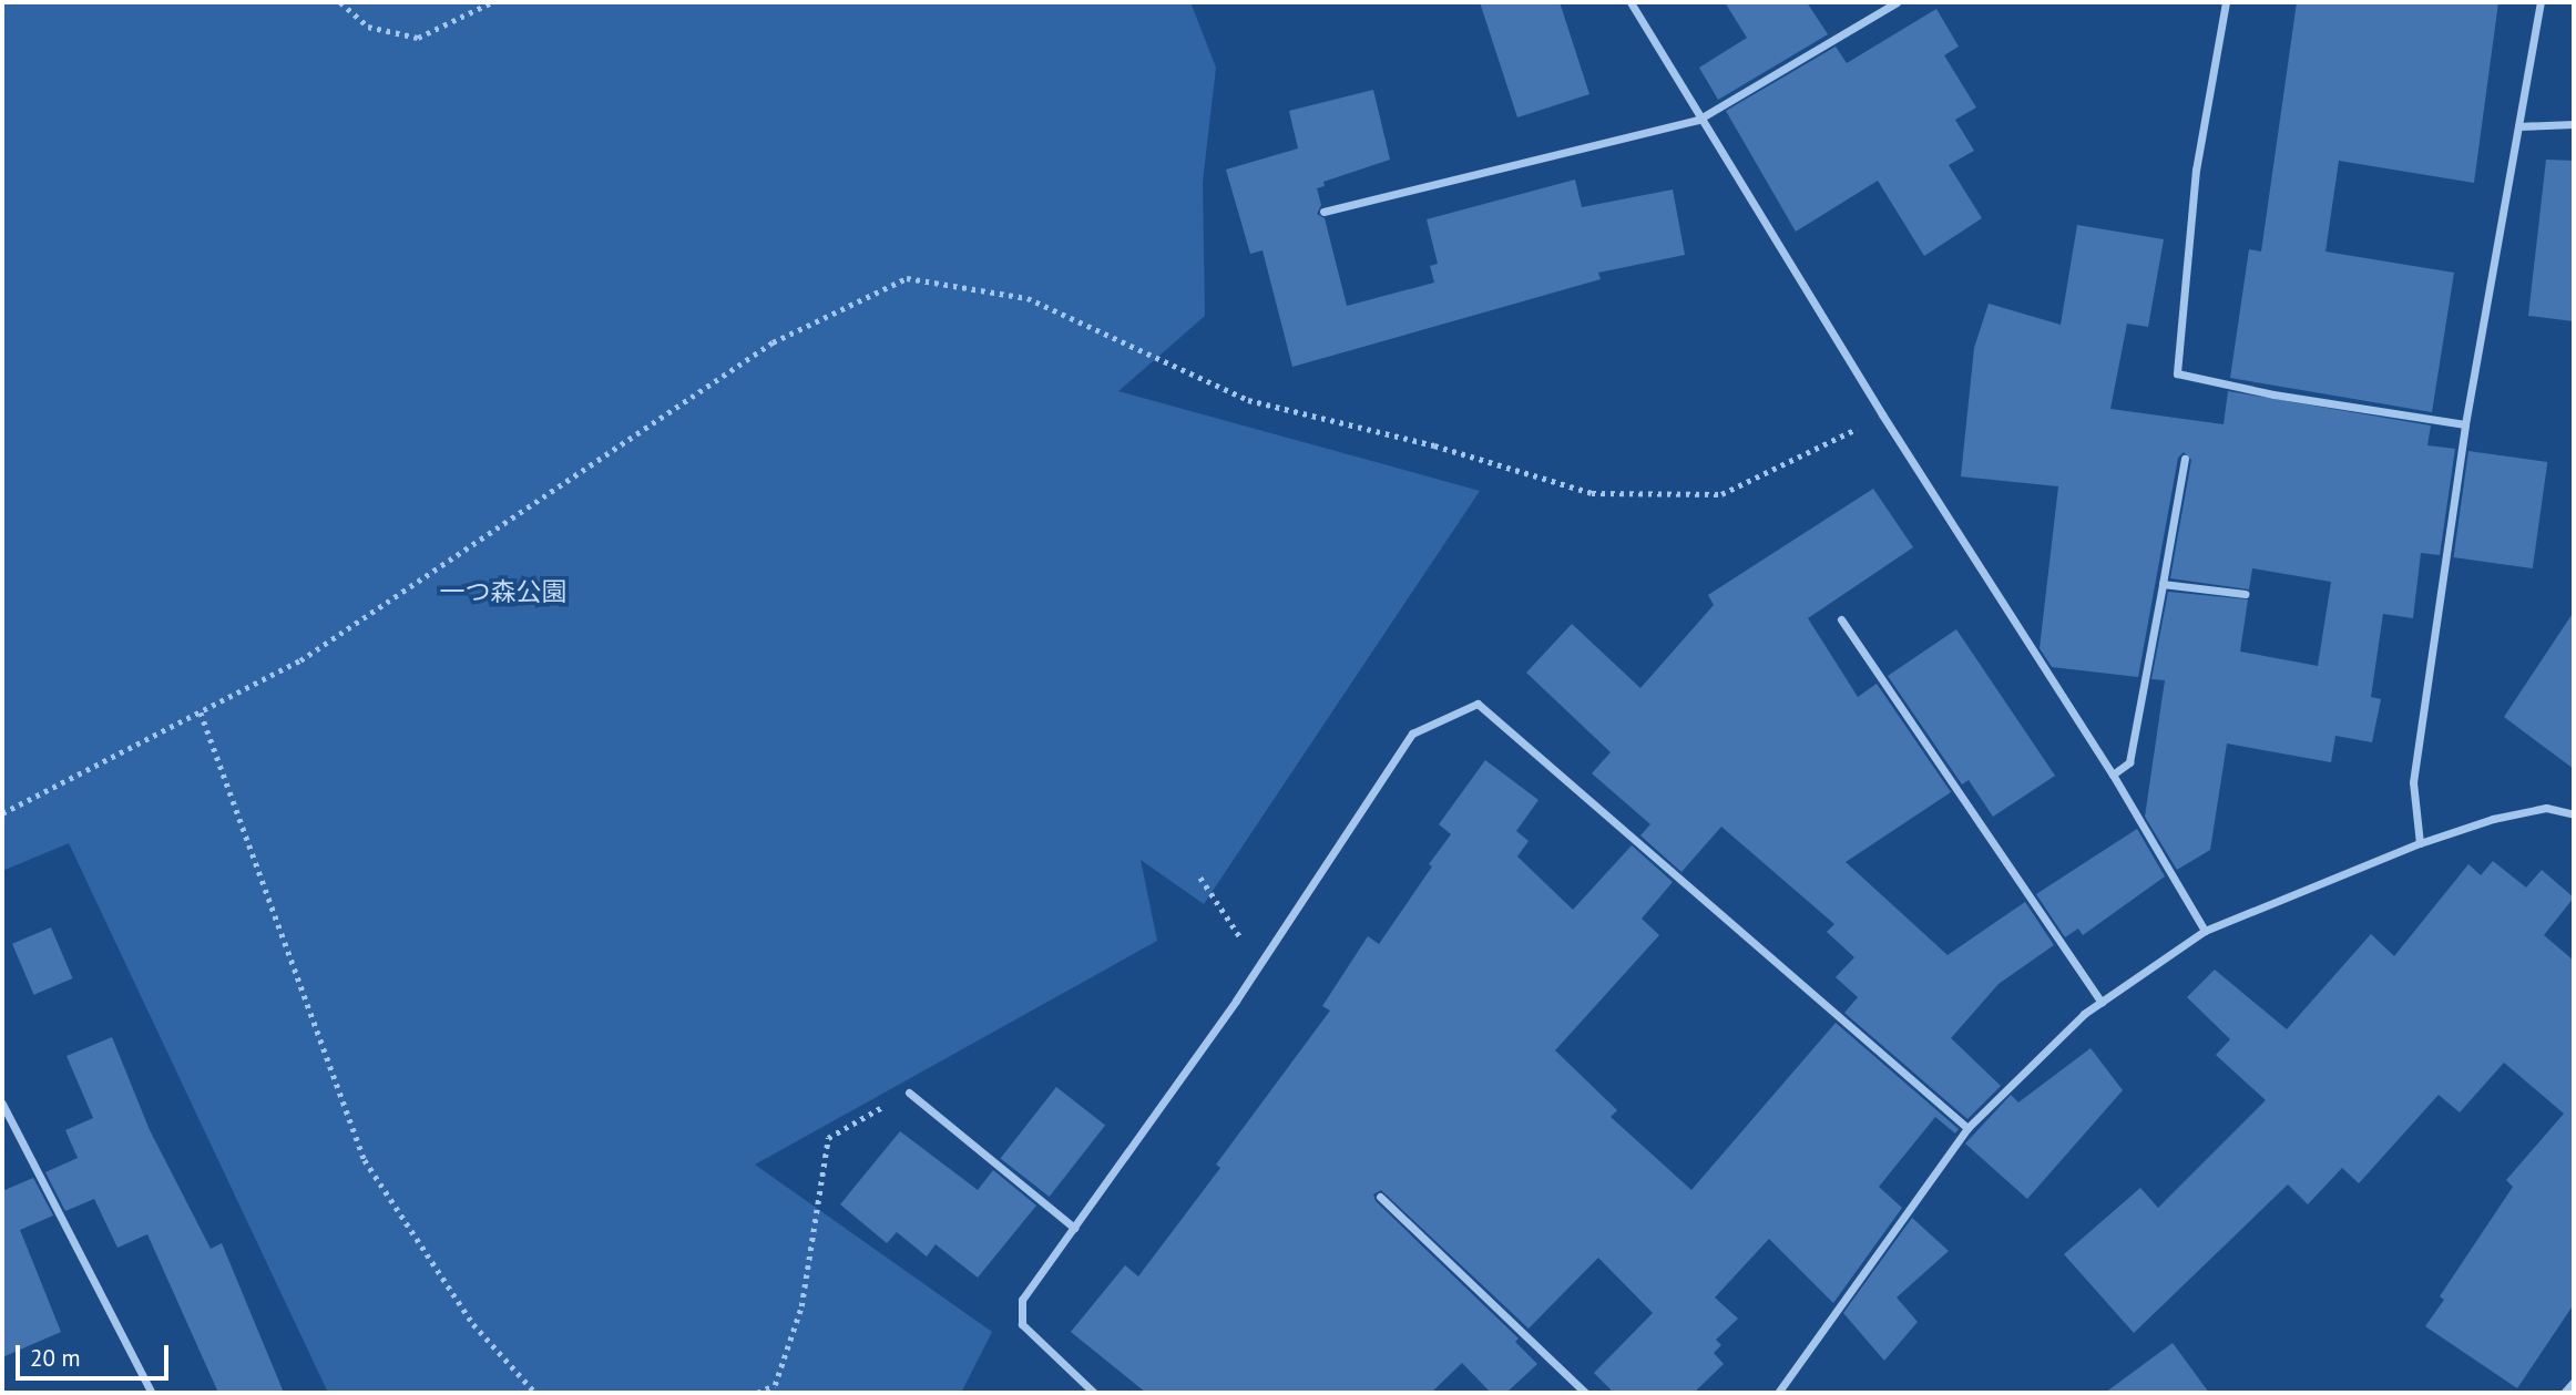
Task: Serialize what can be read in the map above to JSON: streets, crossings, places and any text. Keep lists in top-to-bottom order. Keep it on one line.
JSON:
{"parks":["一つ森公園"],"scale_bar":"20 m"}
